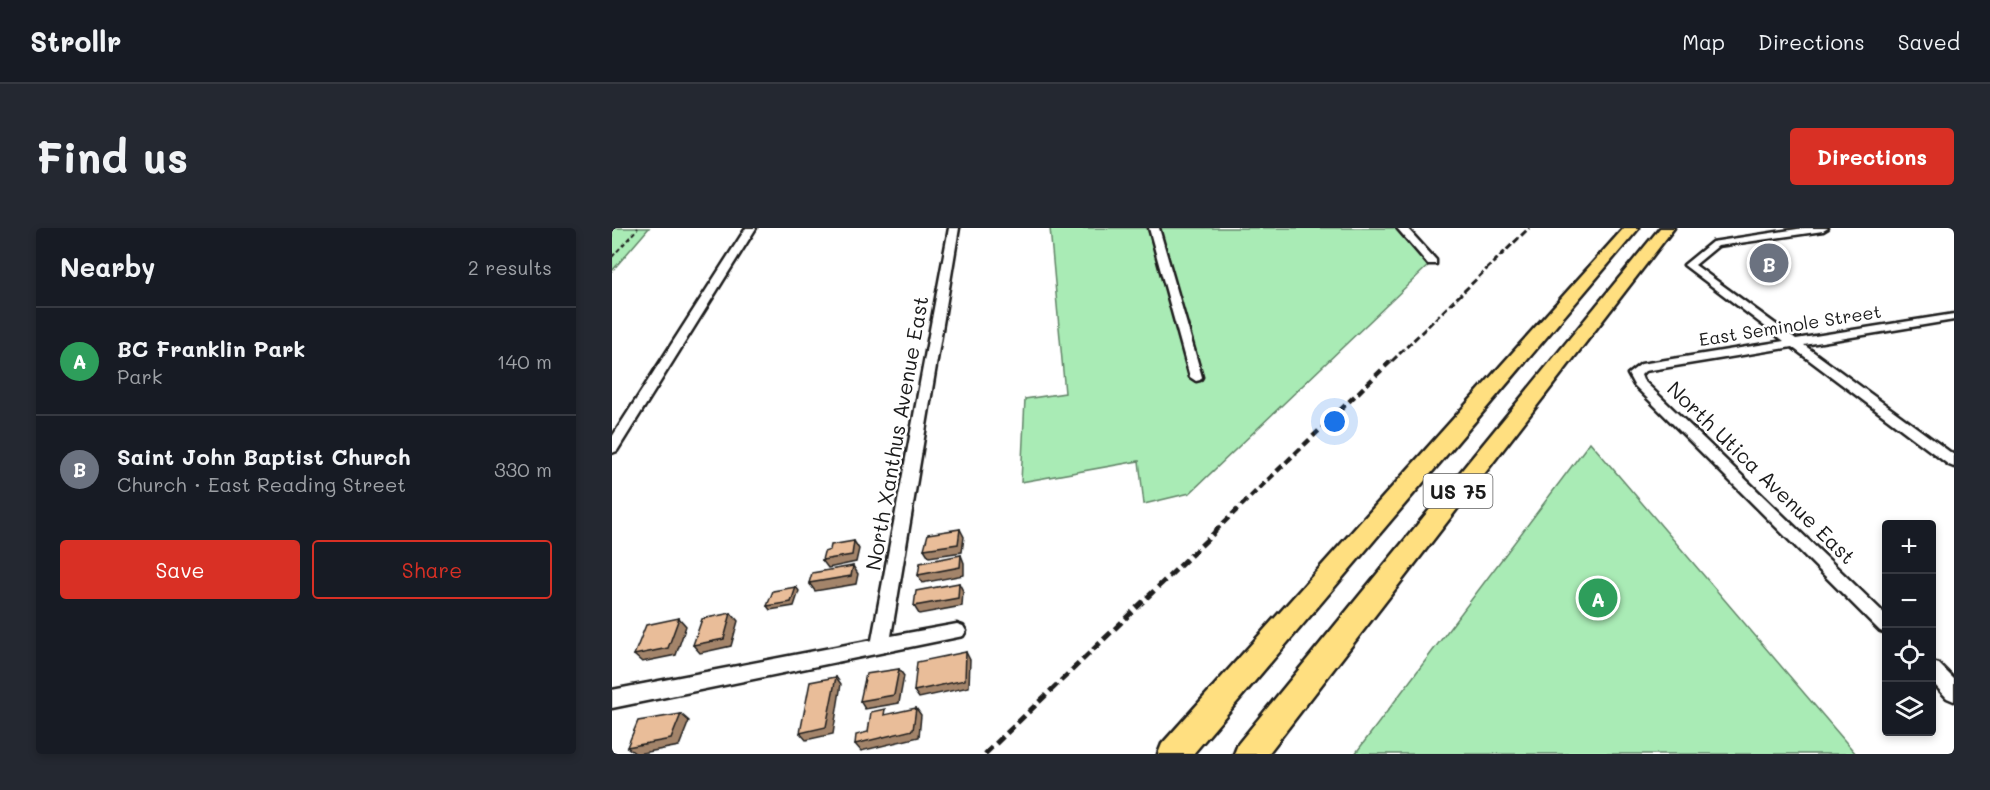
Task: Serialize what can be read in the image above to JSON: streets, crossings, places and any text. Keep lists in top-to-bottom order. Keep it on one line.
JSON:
{"streets":{"highway":["US 75"],"street":["East Seminole Street","North Xanthus Avenue East","North Utica Avenue East"]},"crossings":[["East Seminole Street","North Utica Avenue East"]],"page":{"header":"Strollr","nav":["Map","Directions","Saved"],"buttons":["Directions",["Save","Share"]],"title":"Find us","heading":["Nearby","2 results"],"pins":["B","A"],"list":[{"mark":"A","name":"BC Franklin Park","note":"Park","value":"140 m"},{"mark":"B","name":"Saint John Baptist Church","note":"Church · East Reading Street","value":"330 m"}],"map_buttons":["+","−"]}}
